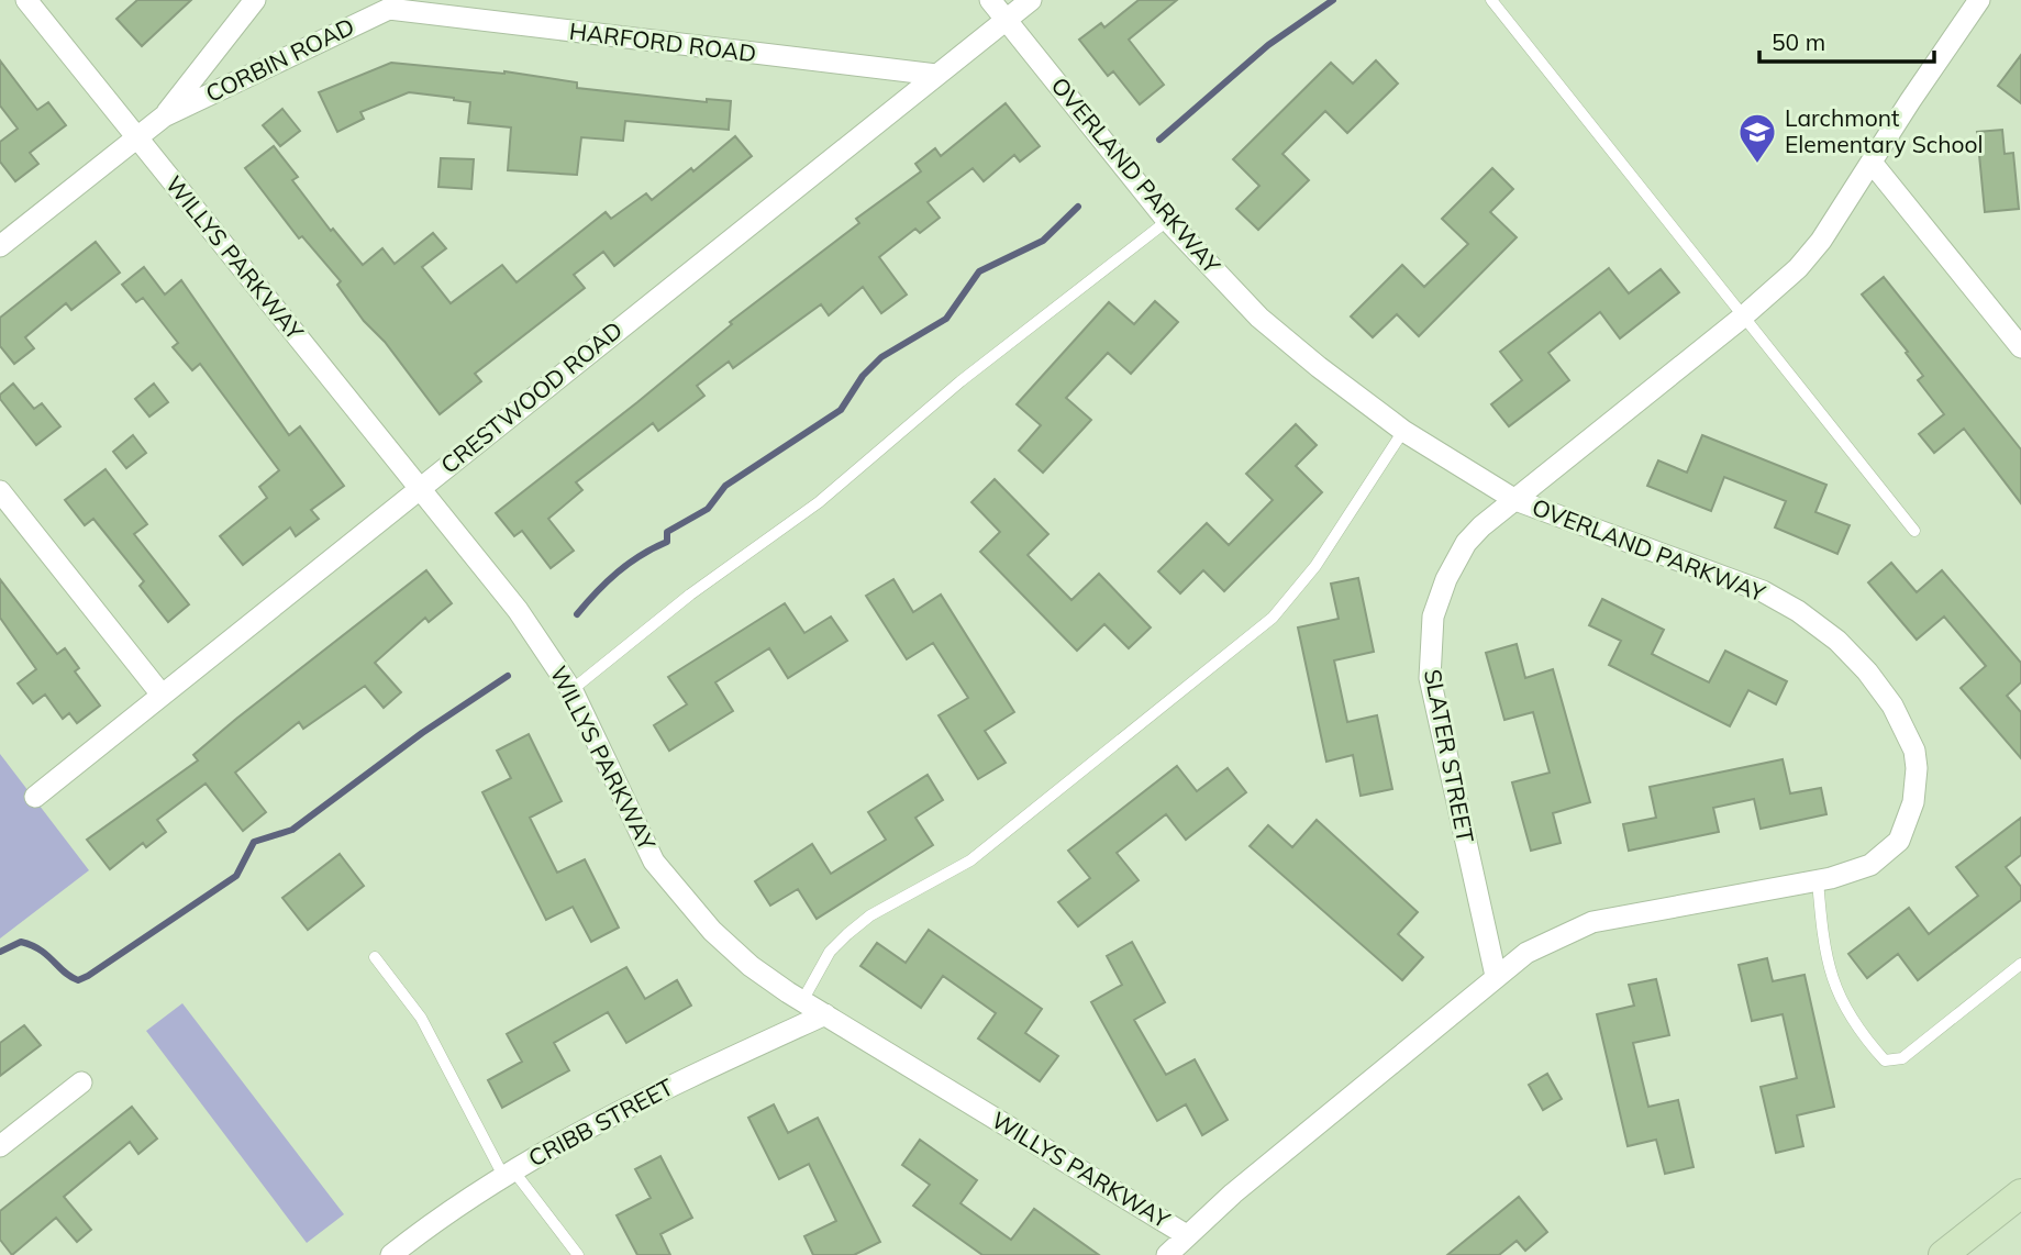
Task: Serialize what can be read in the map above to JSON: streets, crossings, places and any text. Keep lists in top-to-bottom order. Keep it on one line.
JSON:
{"streets":{"street":["HARFORD ROAD","CORBIN ROAD","OVERLAND PARKWAY","WILLYS PARKWAY","CRESTWOOD ROAD","SLATER STREET","CRIBB STREET"]},"crossings":[["HARFORD ROAD","CORBIN ROAD"],["HARFORD ROAD","CRESTWOOD ROAD"],["CORBIN ROAD","WILLYS PARKWAY"],["OVERLAND PARKWAY","CRESTWOOD ROAD"],["OVERLAND PARKWAY","SLATER STREET"],["WILLYS PARKWAY","CRESTWOOD ROAD"],["WILLYS PARKWAY","CRIBB STREET"]],"places":{"school or university":["Larchmont Elementary School"]},"scale_bar":"50 m"}
